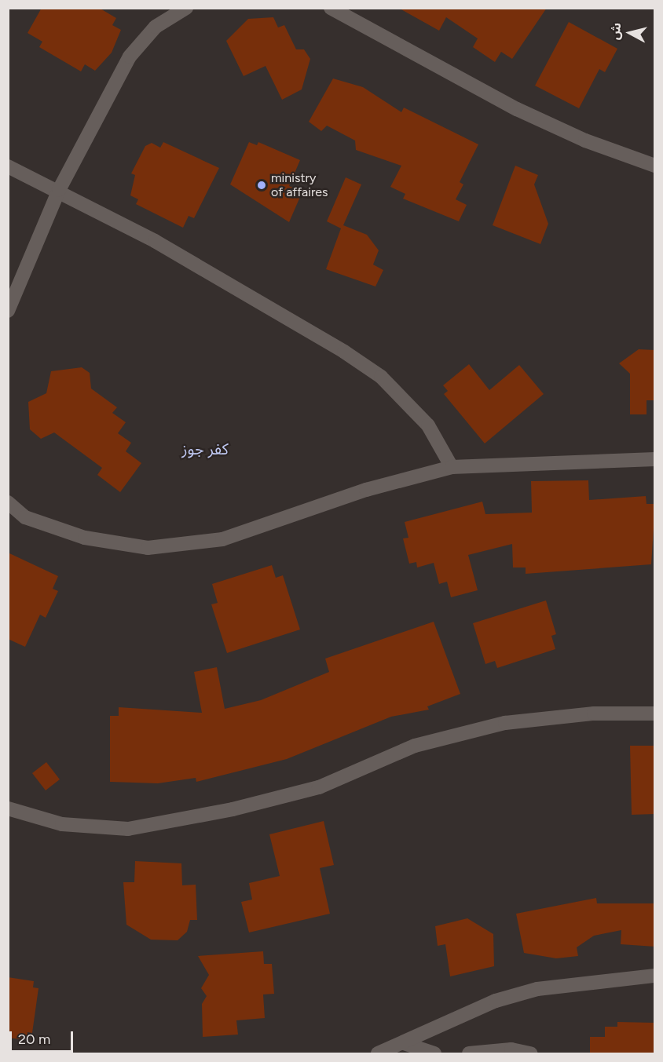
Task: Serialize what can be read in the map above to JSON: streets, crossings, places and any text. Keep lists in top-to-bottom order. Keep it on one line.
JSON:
{"districts":["كفر جوز"],"places":["ministry of affaires"],"scale_bar":"20 m","north":"left"}
